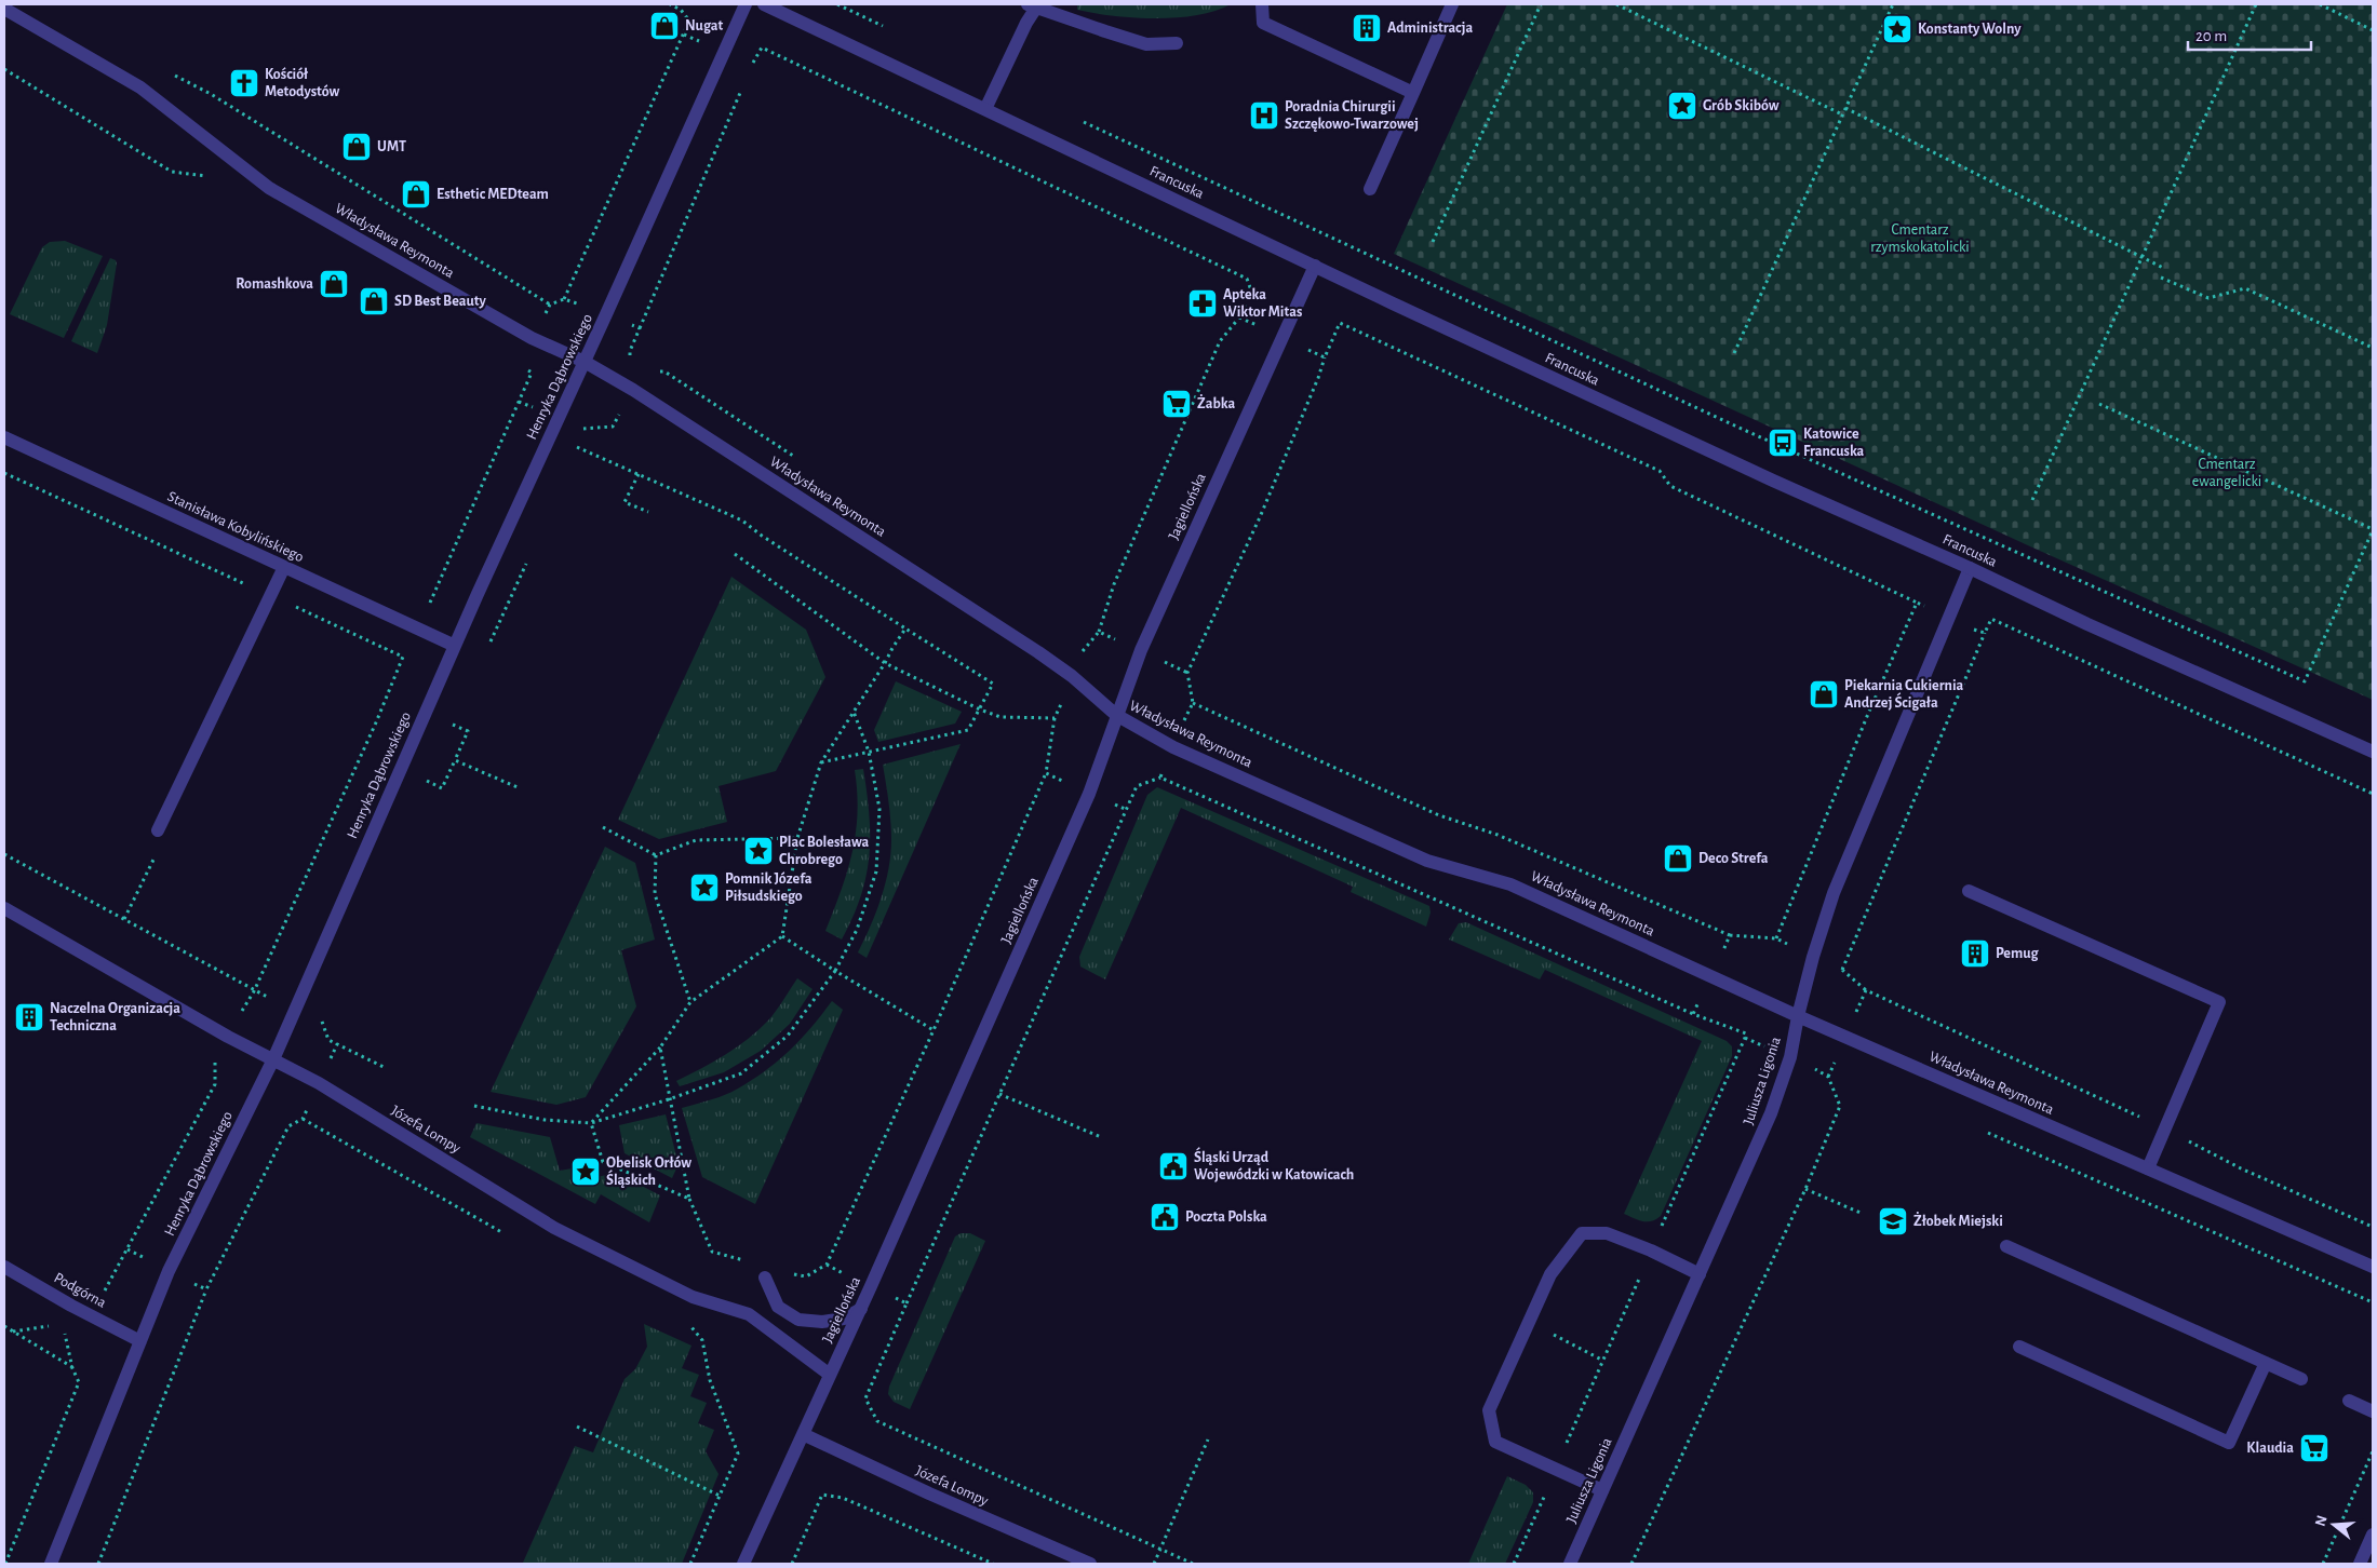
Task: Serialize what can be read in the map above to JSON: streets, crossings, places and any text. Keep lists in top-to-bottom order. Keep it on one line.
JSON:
{"streets":{"street":["Francuska","Władysława Reymonta","Henryka Dąbrowskiego","Jagiellońska","Stanisława Kobylińskiego","Juliusza Ligonia","Józefa Lompy","Podgórna"]},"crossings":[["Francuska","Jagiellońska"],["Francuska","Juliusza Ligonia"],["Władysława Reymonta","Henryka Dąbrowskiego"],["Władysława Reymonta","Jagiellońska"],["Władysława Reymonta","Juliusza Ligonia"],["Henryka Dąbrowskiego","Stanisława Kobylińskiego"],["Henryka Dąbrowskiego","Józefa Lompy"],["Henryka Dąbrowskiego","Podgórna"],["Jagiellońska","Józefa Lompy"]],"parks":["Cmentarz rzymskokatolicki","Cmentarz ewangelicki"],"places":{"shop":["Nugat","UMT","Esthetic MEDteam","Romashkova","SD Best Beauty","Piekarnia Cukiernia Andrzej Ścigała","Deco Strefa"],"building":["Administracja","Pemug","Naczelna Organizacja Techniczna"],"place":["Konstanty Wolny","Grób Skibów","Plac Bolesława Chrobrego","Pomnik Józefa Piłsudskiego","Obelisk Orłów Śląskich"],"church":["Kościół Metodystów"],"hospital":["Poradnia Chirurgii Szczękowo-Twarzowej"],"pharmacy":["Apteka Wiktor Mitas"],"supermarket":["Żabka","Klaudia"],"bus stop":["Katowice Francuska"],"public building":["Śląski Urząd Wojewódzki w Katowicach","Poczta Polska"],"school or university":["Żłobek Miejski"]},"scale_bar":"20 m","north":"left"}
